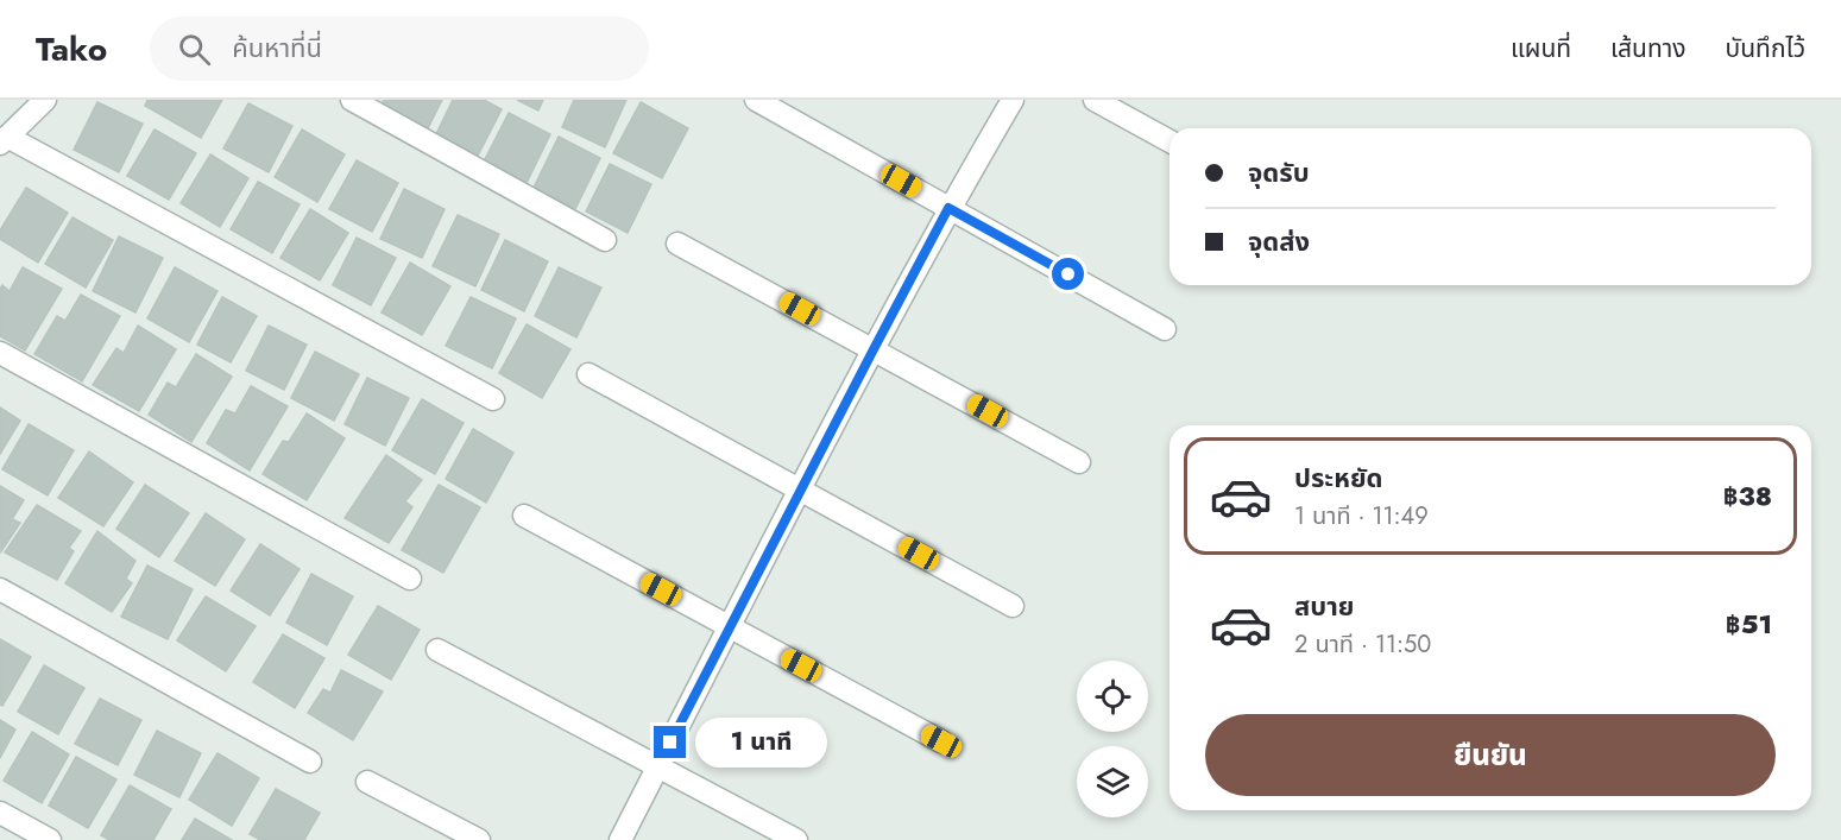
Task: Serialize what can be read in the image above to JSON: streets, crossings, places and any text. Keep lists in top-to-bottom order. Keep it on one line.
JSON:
{"page":{"header":"Tako","search":"ค้นหาที่นี่","nav":["แผนที่","เส้นทาง","บันทึกไว้"],"banner":["จุดรับ","จุดส่ง"],"list":[{"name":"ประหยัด","note":"1 นาที · 11:49","value":"฿38"},{"name":"สบาย","note":"2 นาที · 11:50","value":"฿51"}],"buttons":"ยืนยัน","bubble":"1 นาที"}}
